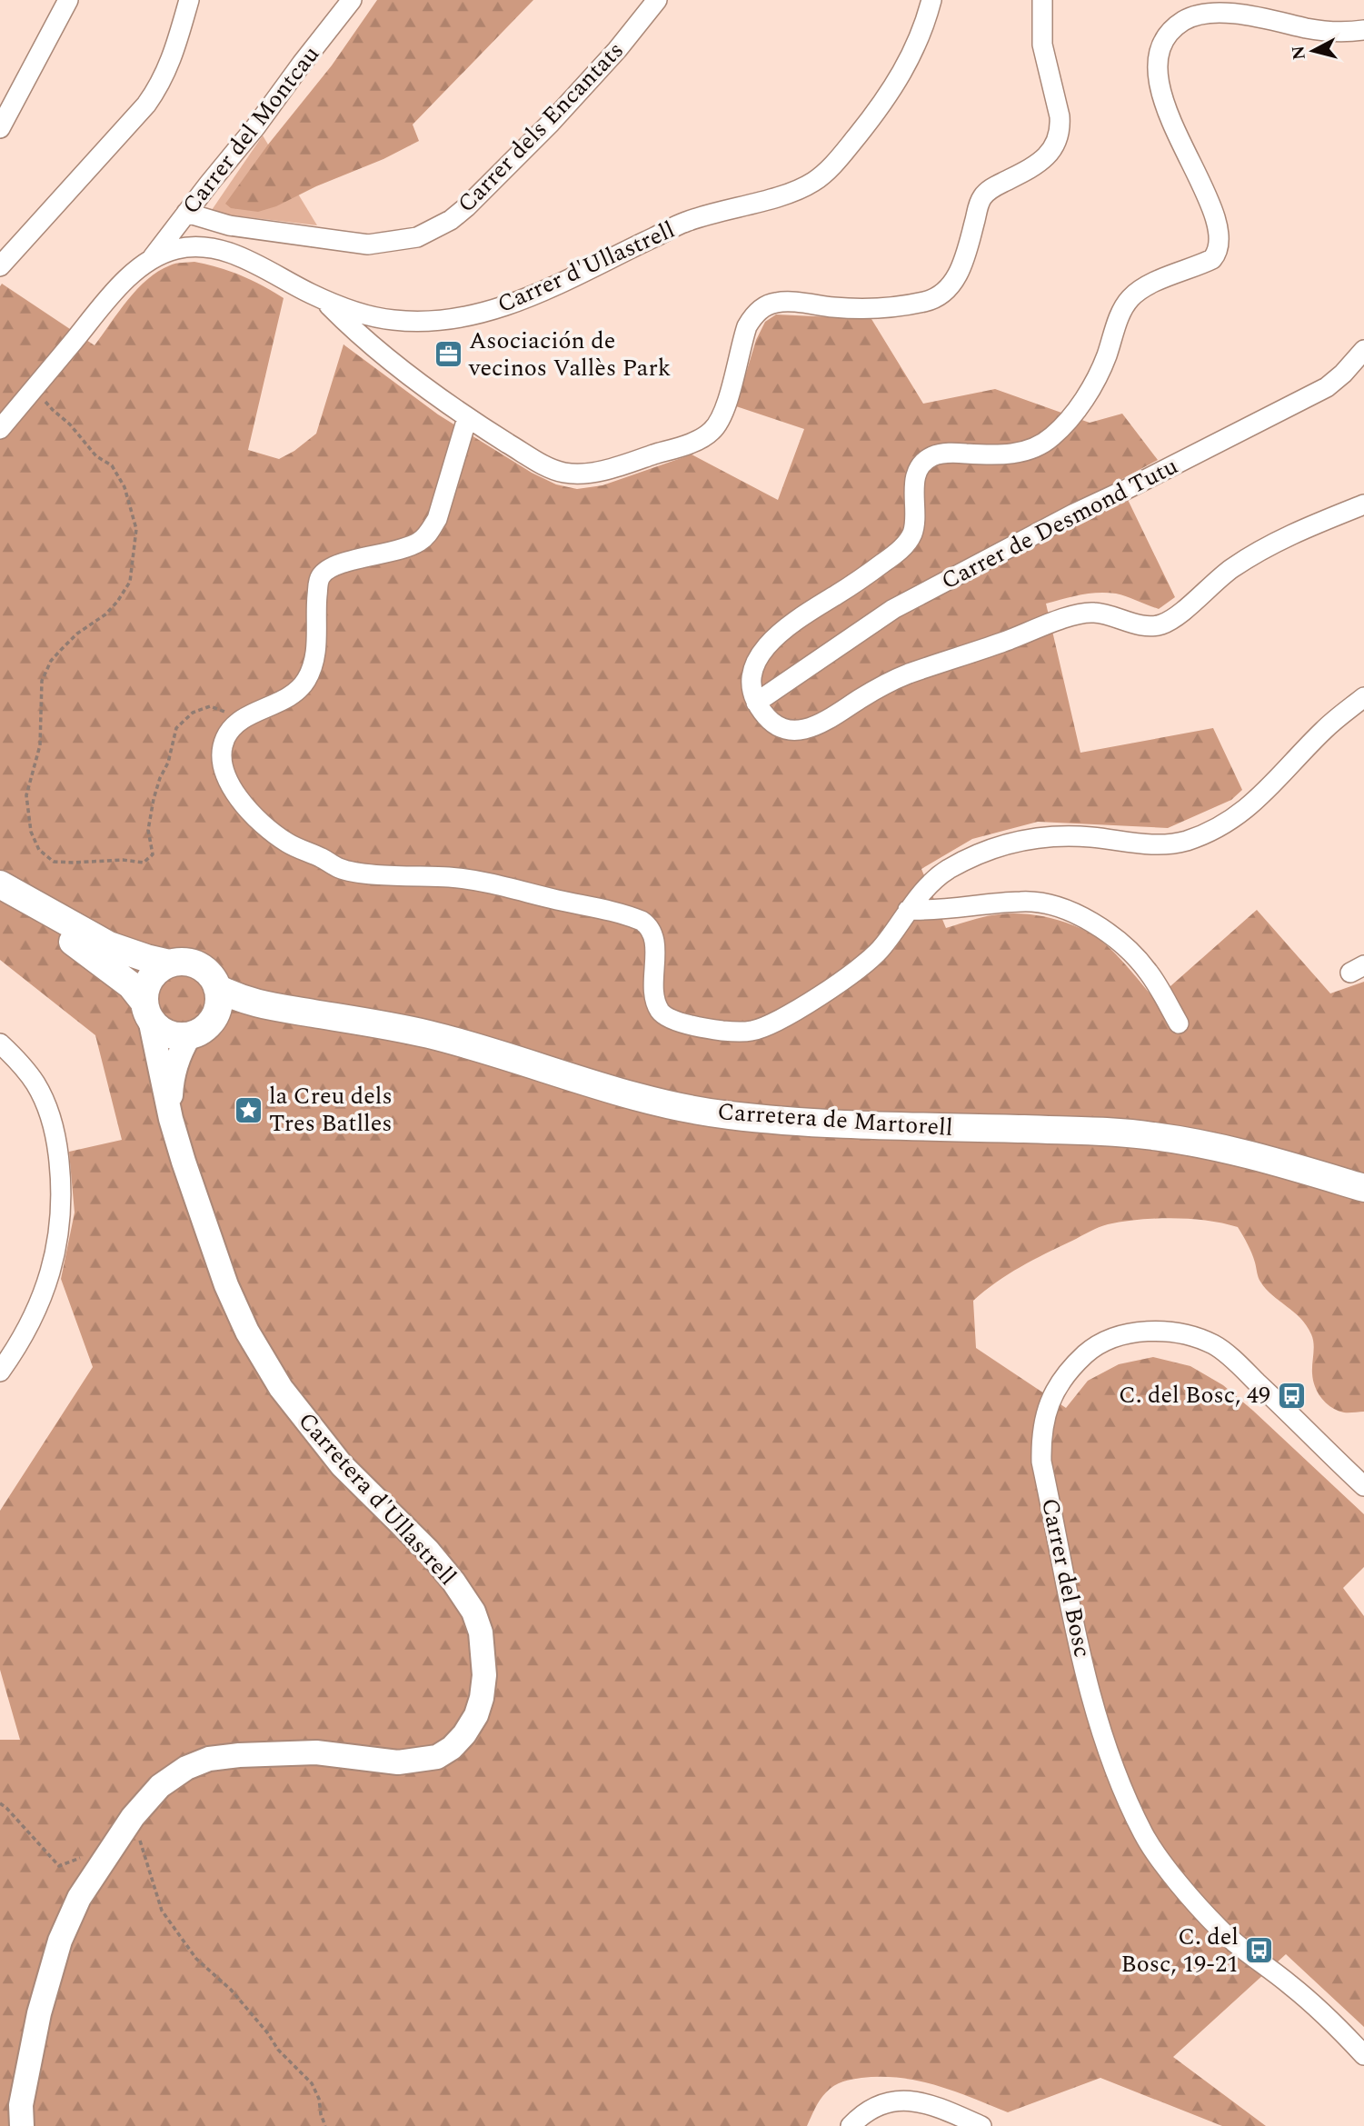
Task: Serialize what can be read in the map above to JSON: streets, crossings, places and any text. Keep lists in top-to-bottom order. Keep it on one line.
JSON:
{"streets":{"main road":["Carretera de Martorell"],"street":["Carrer dels Encantats","Carrer del Montcau","Carrer d'Ullastrell","Carrer de Desmond Tutu","Carretera d'Ullastrell","Carrer del Bosc"]},"crossings":[["Carrer dels Encantats","Carrer del Montcau"],["Carrer del Montcau","Carrer d'Ullastrell"],["Carretera de Martorell","Carretera d'Ullastrell"]],"places":{"office":["Asociación de vecinos Vallès Park"],"place":["la Creu dels Tres Batlles"],"bus stop":["C. del Bosc, 49","C. del Bosc, 19-21"]},"north":"left"}
